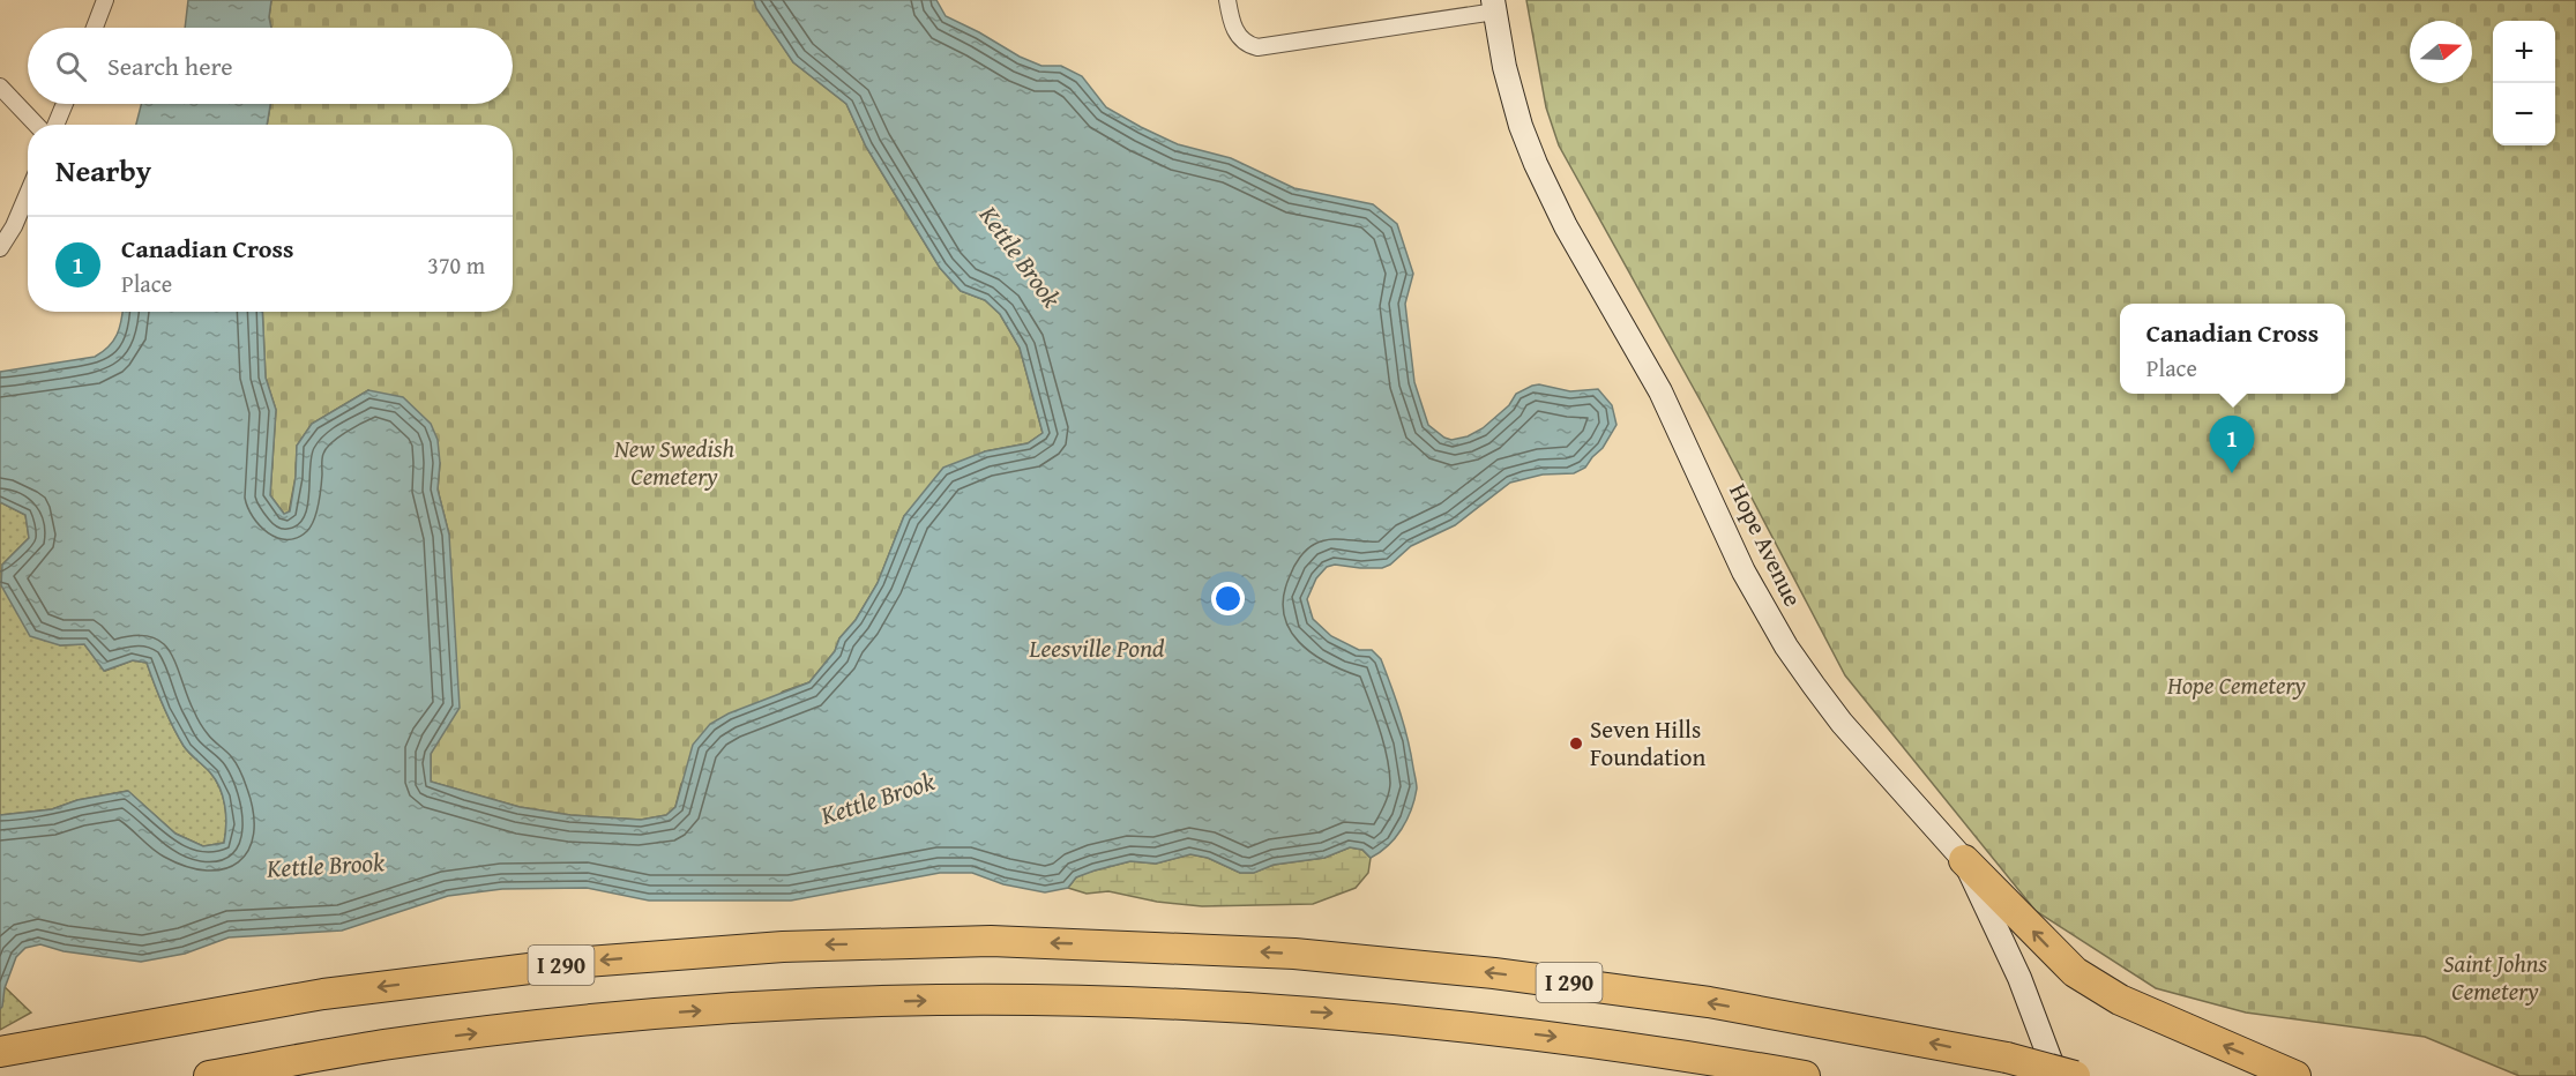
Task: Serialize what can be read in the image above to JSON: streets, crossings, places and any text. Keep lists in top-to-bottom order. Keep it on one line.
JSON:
{"streets":{"highway":["I 290"],"main road":["Hope Avenue"]},"water":["Kettle Brook","Leesville Pond"],"parks":["New Swedish Cemetery","Hope Cemetery","Saint Johns Cemetery"],"places":["Seven Hills Foundation"],"north":"right","page":{"map_buttons":["+","−"],"search":"Search here","heading":"Nearby","list":[{"mark":"1","name":"Canadian Cross","note":"Place","value":"370 m"}],"popup":["Canadian Cross","Place"],"pins":"1"}}
